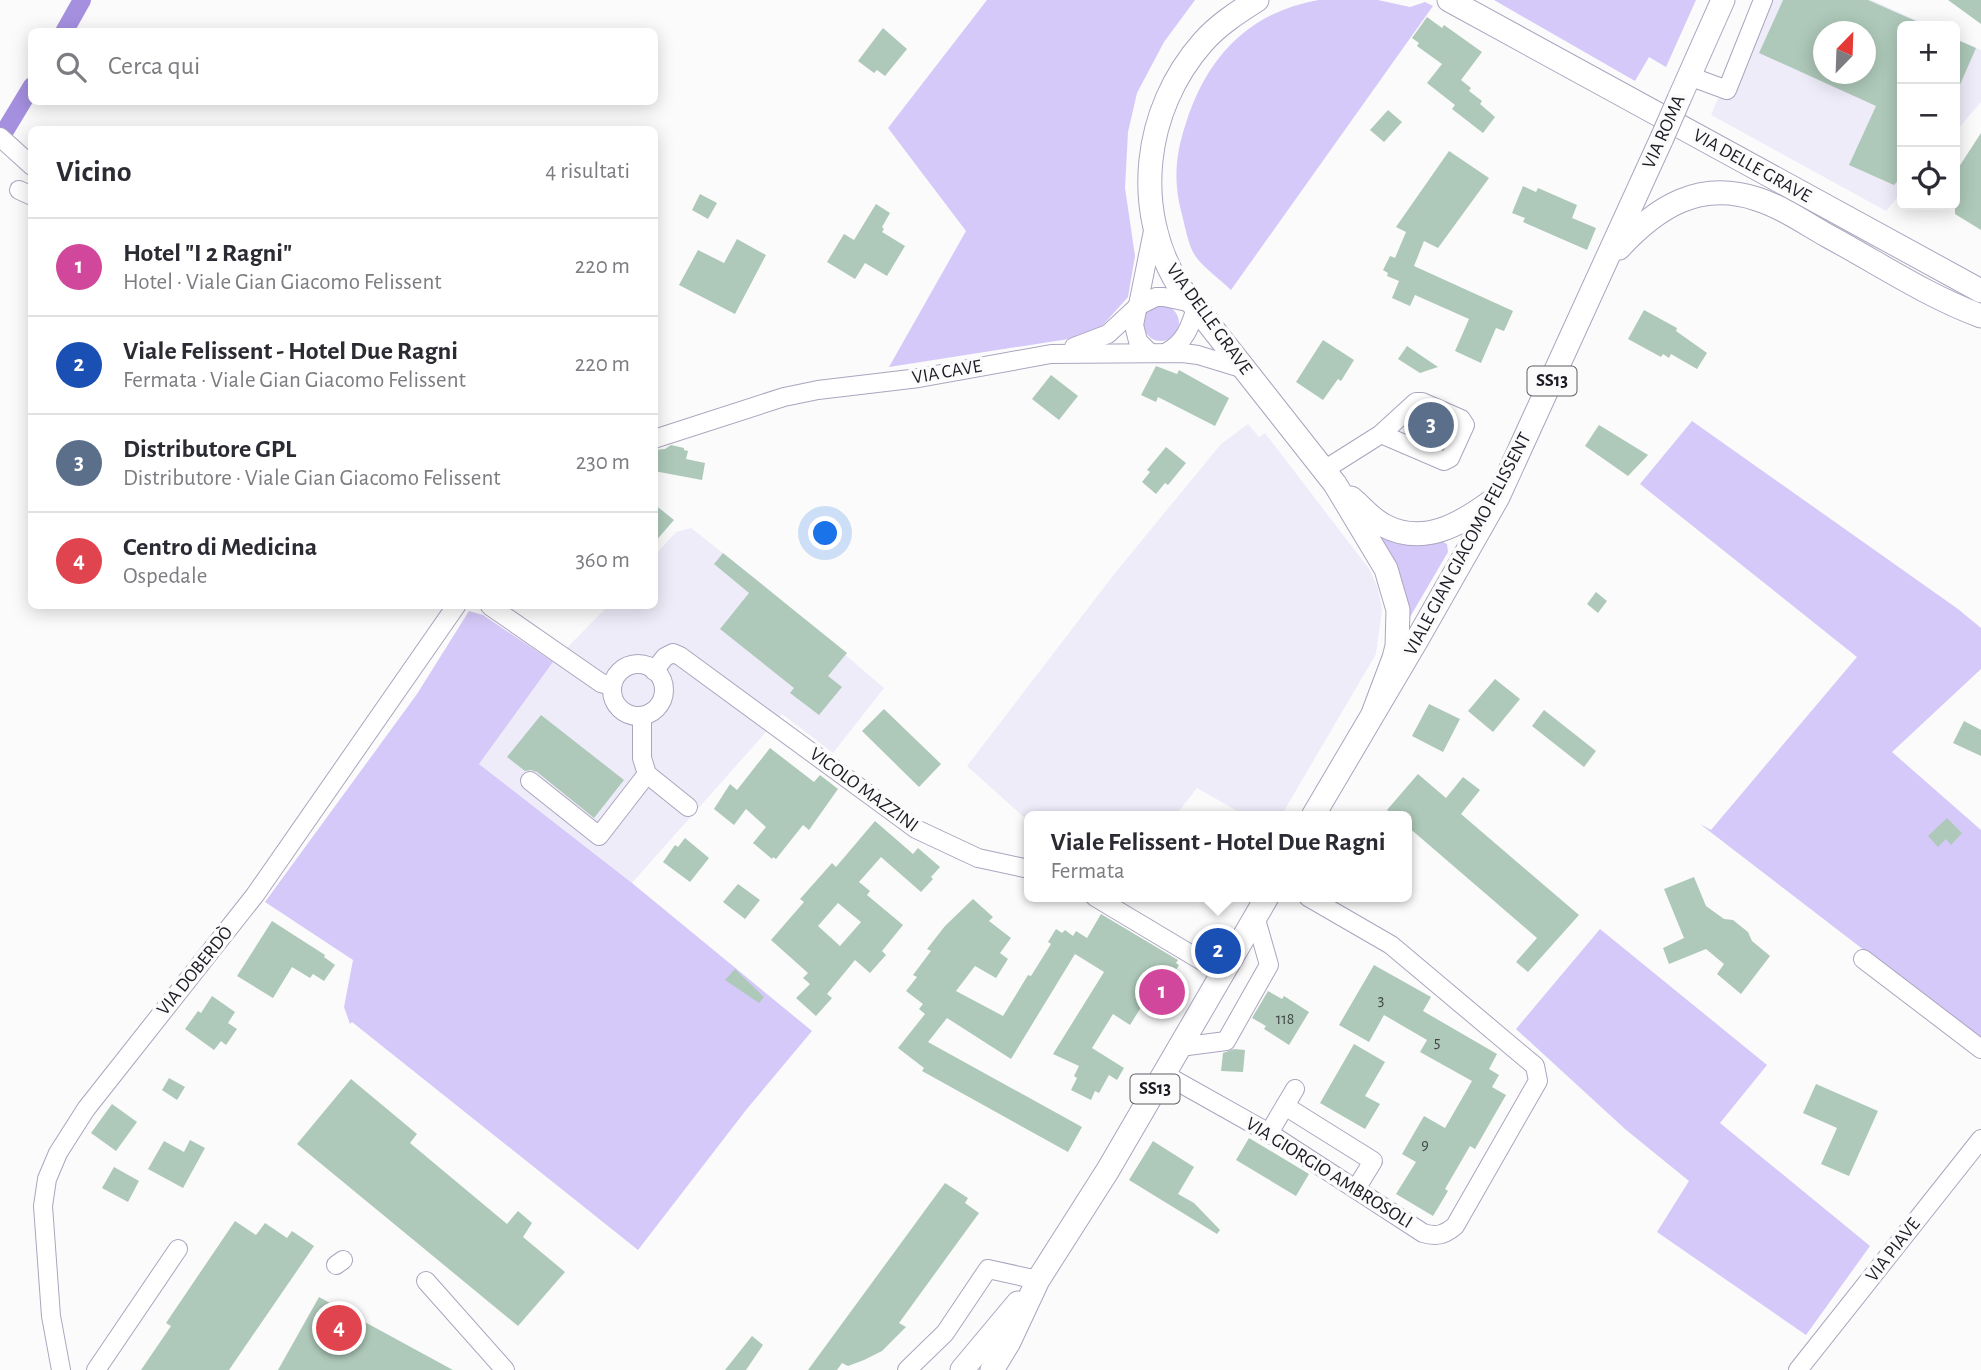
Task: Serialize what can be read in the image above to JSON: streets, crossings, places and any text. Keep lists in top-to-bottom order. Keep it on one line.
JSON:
{"streets":{"main road":["VIA ROMA","VIA DELLE GRAVE","SS13","VIALE GIAN GIACOMO FELISSENT"],"street":["VIA CAVE","VICOLO MAZZINI","VIA DOBERDÒ","VIA GIORGIO AMBROSOLI","VIA PIAVE"]},"crossings":[["VIA ROMA","VIALE GIAN GIACOMO FELISSENT"],["VIA DELLE GRAVE","VIA CAVE"],["VIA DELLE GRAVE","VIALE GIAN GIACOMO FELISSENT"],["SS13","VIA GIORGIO AMBROSOLI"]],"house_numbers":["3","118","5","9"],"north":"top right","page":{"map_buttons":["+","−"],"search":"Cerca qui","heading":["Vicino","4 risultati"],"list":[{"mark":"1","name":"Hotel \"I 2 Ragni\"","note":"Hotel · Viale Gian Giacomo Felissent","value":"220 m"},{"mark":"2","name":"Viale Felissent - Hotel Due Ragni","note":"Fermata · Viale Gian Giacomo Felissent","value":"220 m"},{"mark":"3","name":"Distributore GPL","note":"Distributore · Viale Gian Giacomo Felissent","value":"230 m"},{"mark":"4","name":"Centro di Medicina","note":"Ospedale","value":"360 m"}],"pins":["3","2","1","4"],"popup":["Viale Felissent - Hotel Due Ragni","Fermata"]}}
